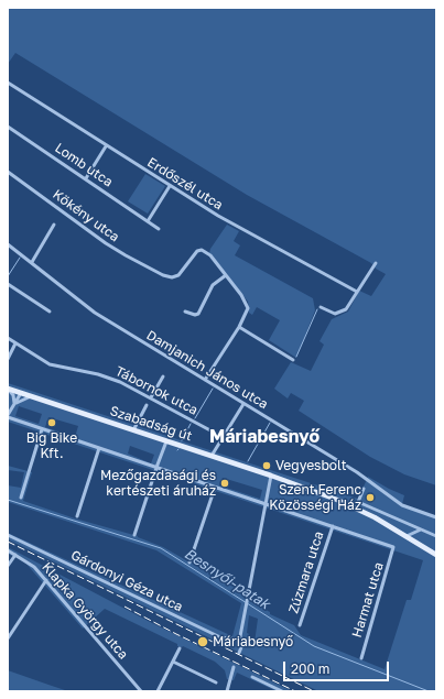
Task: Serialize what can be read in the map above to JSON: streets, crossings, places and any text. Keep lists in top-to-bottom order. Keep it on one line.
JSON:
{"streets":{"main road":["Szabadság út"],"street":["Lomb utca","Erdőszél utca","Kökény utca","Damjanich János utca","Tábornok utca","Zúzmara utca","Gárdonyi Géza utca","Harmat utca","Klapka György utca"]},"crossings":[["Zúzmara utca","Harmat utca"]],"districts":["Máriabesnyő"],"water":["Besnyői-patak"],"places":["Big Bike Kft.","Vegyesbolt","Mezőgazdasági és kertészeti áruház","Szent Ferenc Közösségi Ház","Máriabesnyő"],"scale_bar":"200 m"}
